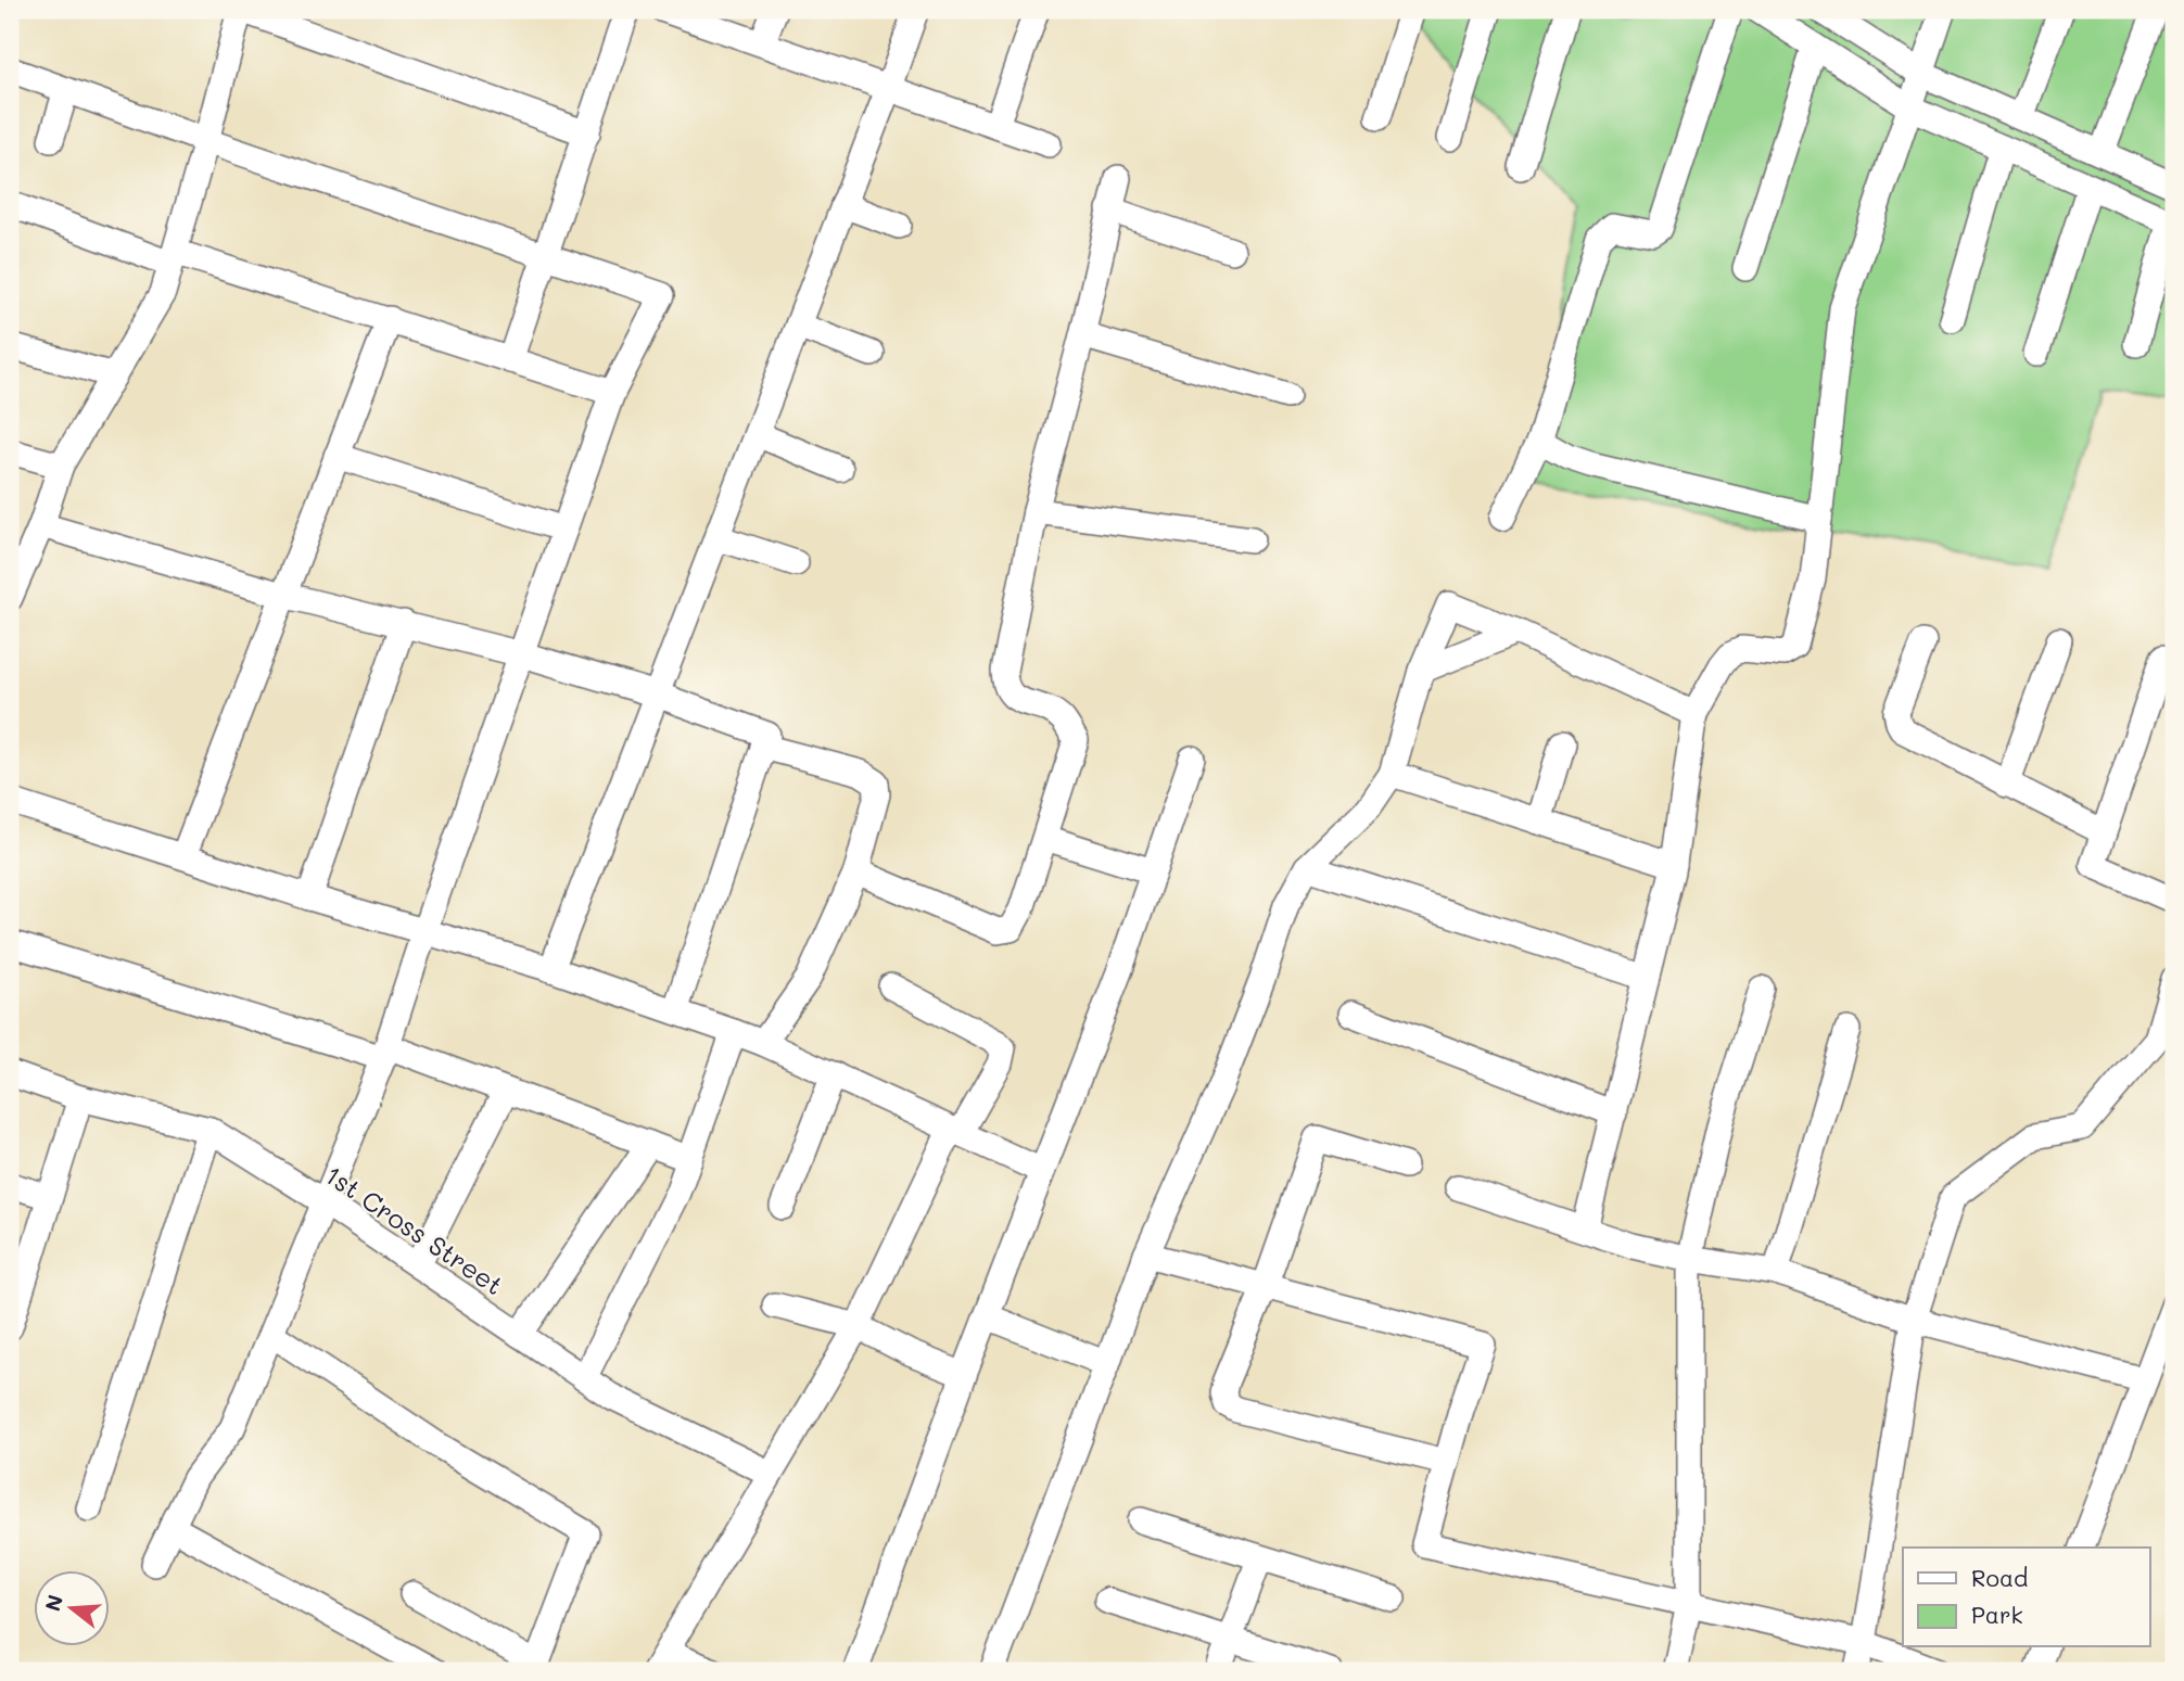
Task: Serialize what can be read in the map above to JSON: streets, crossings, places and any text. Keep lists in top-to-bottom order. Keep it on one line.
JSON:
{"streets":{"street":["1st Cross Street"]},"legend":["Road","Park"],"north":"left"}
